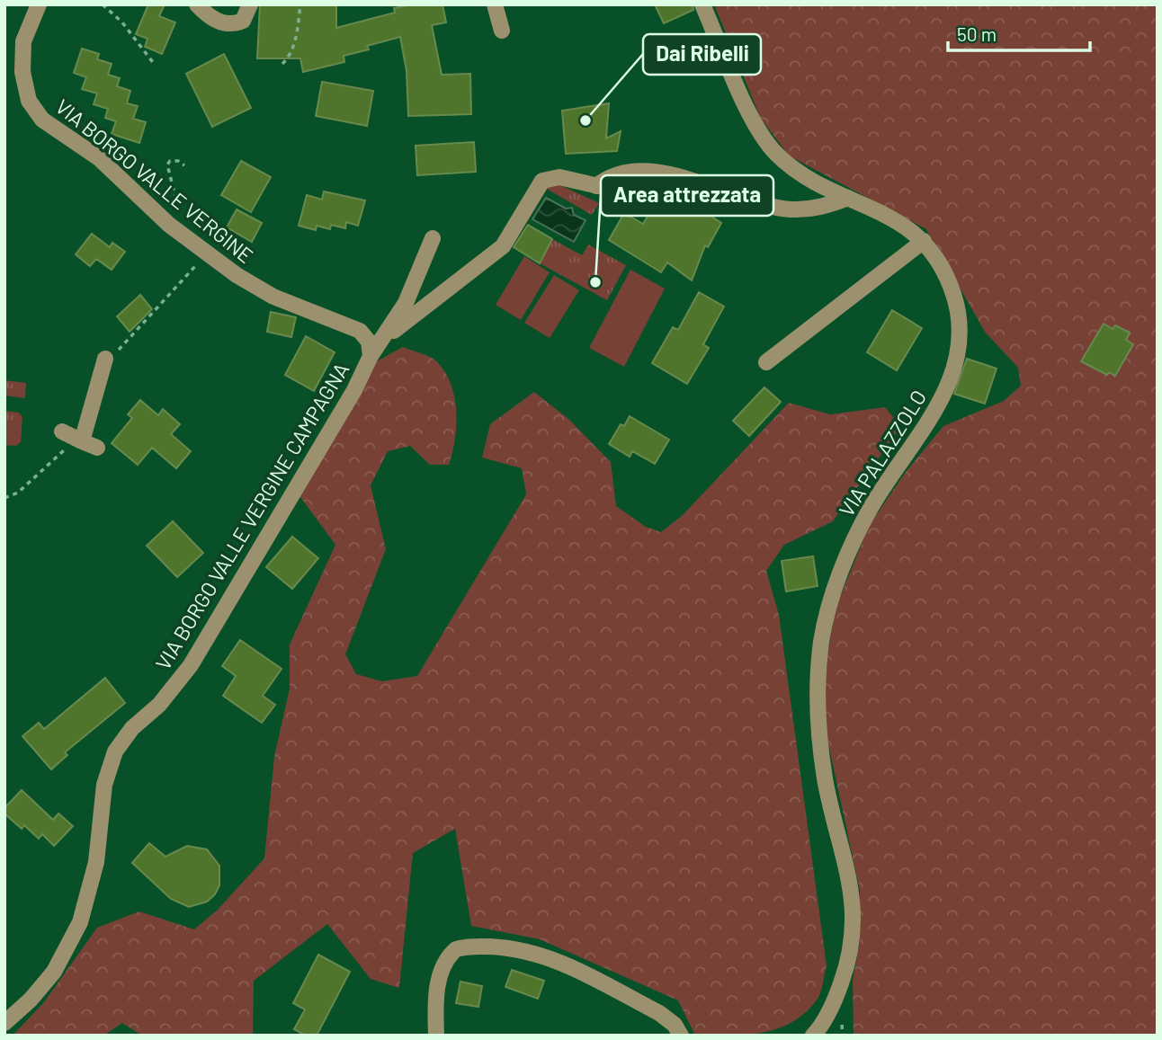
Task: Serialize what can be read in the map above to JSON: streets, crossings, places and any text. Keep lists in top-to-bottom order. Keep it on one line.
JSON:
{"streets":{"street":["VIA BORGO VALLE VERGINE","VIA PALAZZOLO","VIA BORGO VALLE VERGINE CAMPAGNA"]},"crossings":[["VIA BORGO VALLE VERGINE","VIA BORGO VALLE VERGINE CAMPAGNA"]],"places":["Dai Ribelli","Area attrezzata"],"scale_bar":"50 m"}
